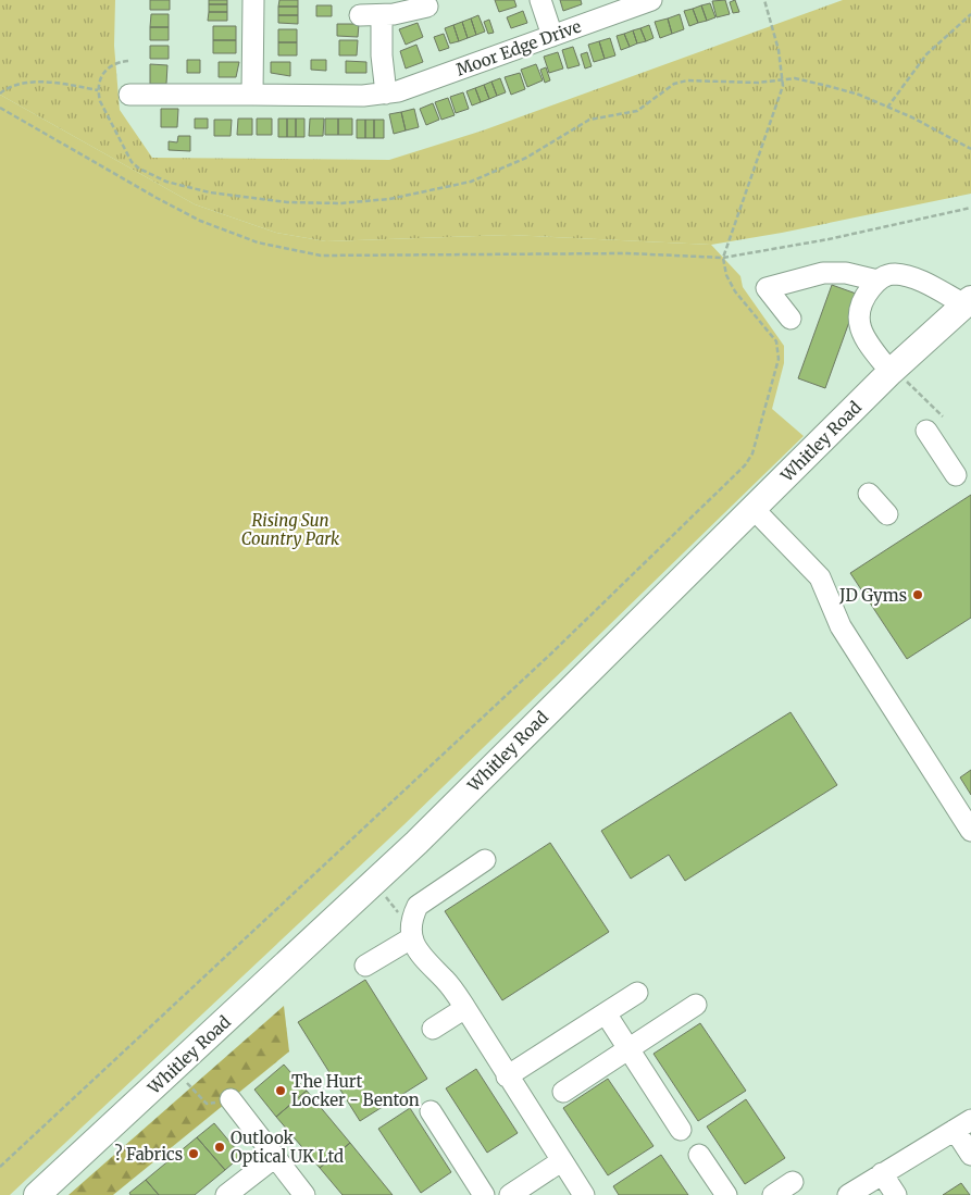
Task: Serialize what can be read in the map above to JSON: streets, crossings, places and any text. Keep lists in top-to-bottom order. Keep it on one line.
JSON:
{"streets":{"main road":["Whitley Road"],"street":["Moor Edge Drive"]},"parks":["Rising Sun Country Park"],"places":["JD Gyms","The Hurt Locker - Benton","Outlook Optical UK Ltd","? Fabrics"]}
